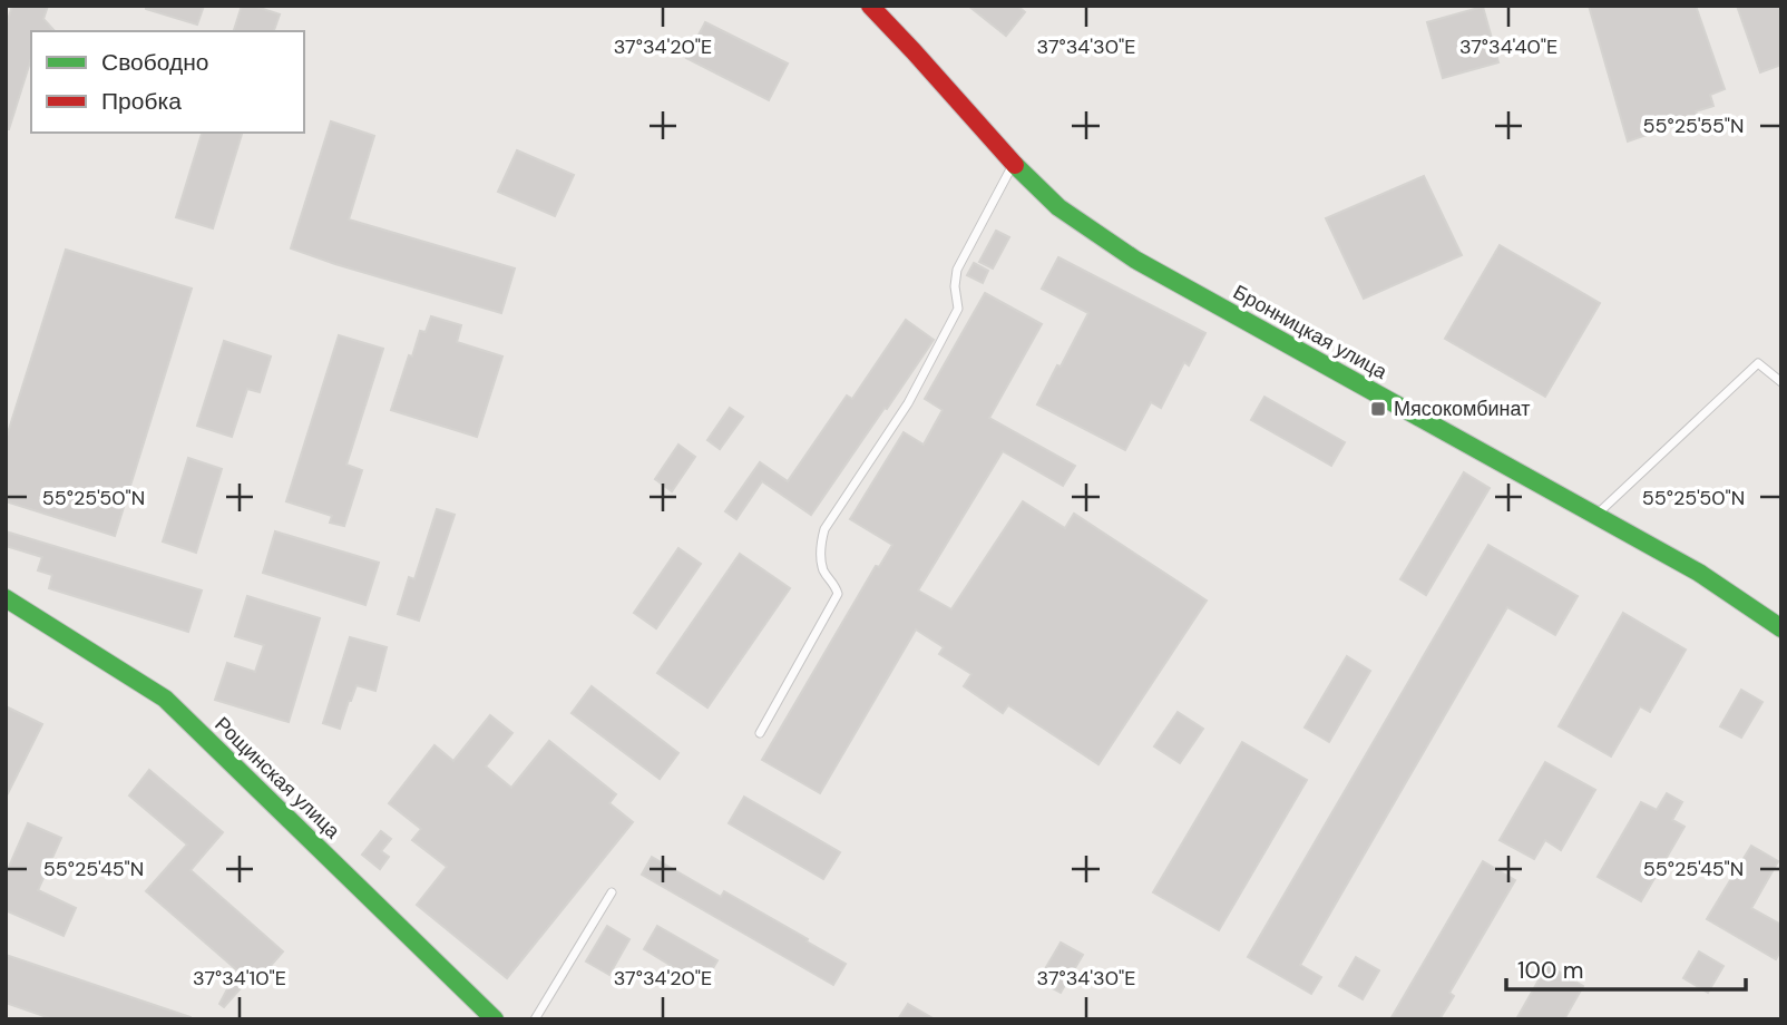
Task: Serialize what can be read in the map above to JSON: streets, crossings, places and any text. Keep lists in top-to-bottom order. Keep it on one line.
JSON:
{"streets":{"street":["Бронницкая улица","Рощинская улица"]},"places":{"transit":["Мясокомбинат"]},"legend":["Свободно","Пробка"],"scale_bar":"100 m","coordinates":["37°34'20\"E","37°34'30\"E","37°34'40\"E","55°25'55\"N","55°25'50\"N","55°25'45\"N","37°34'10\"E"]}
